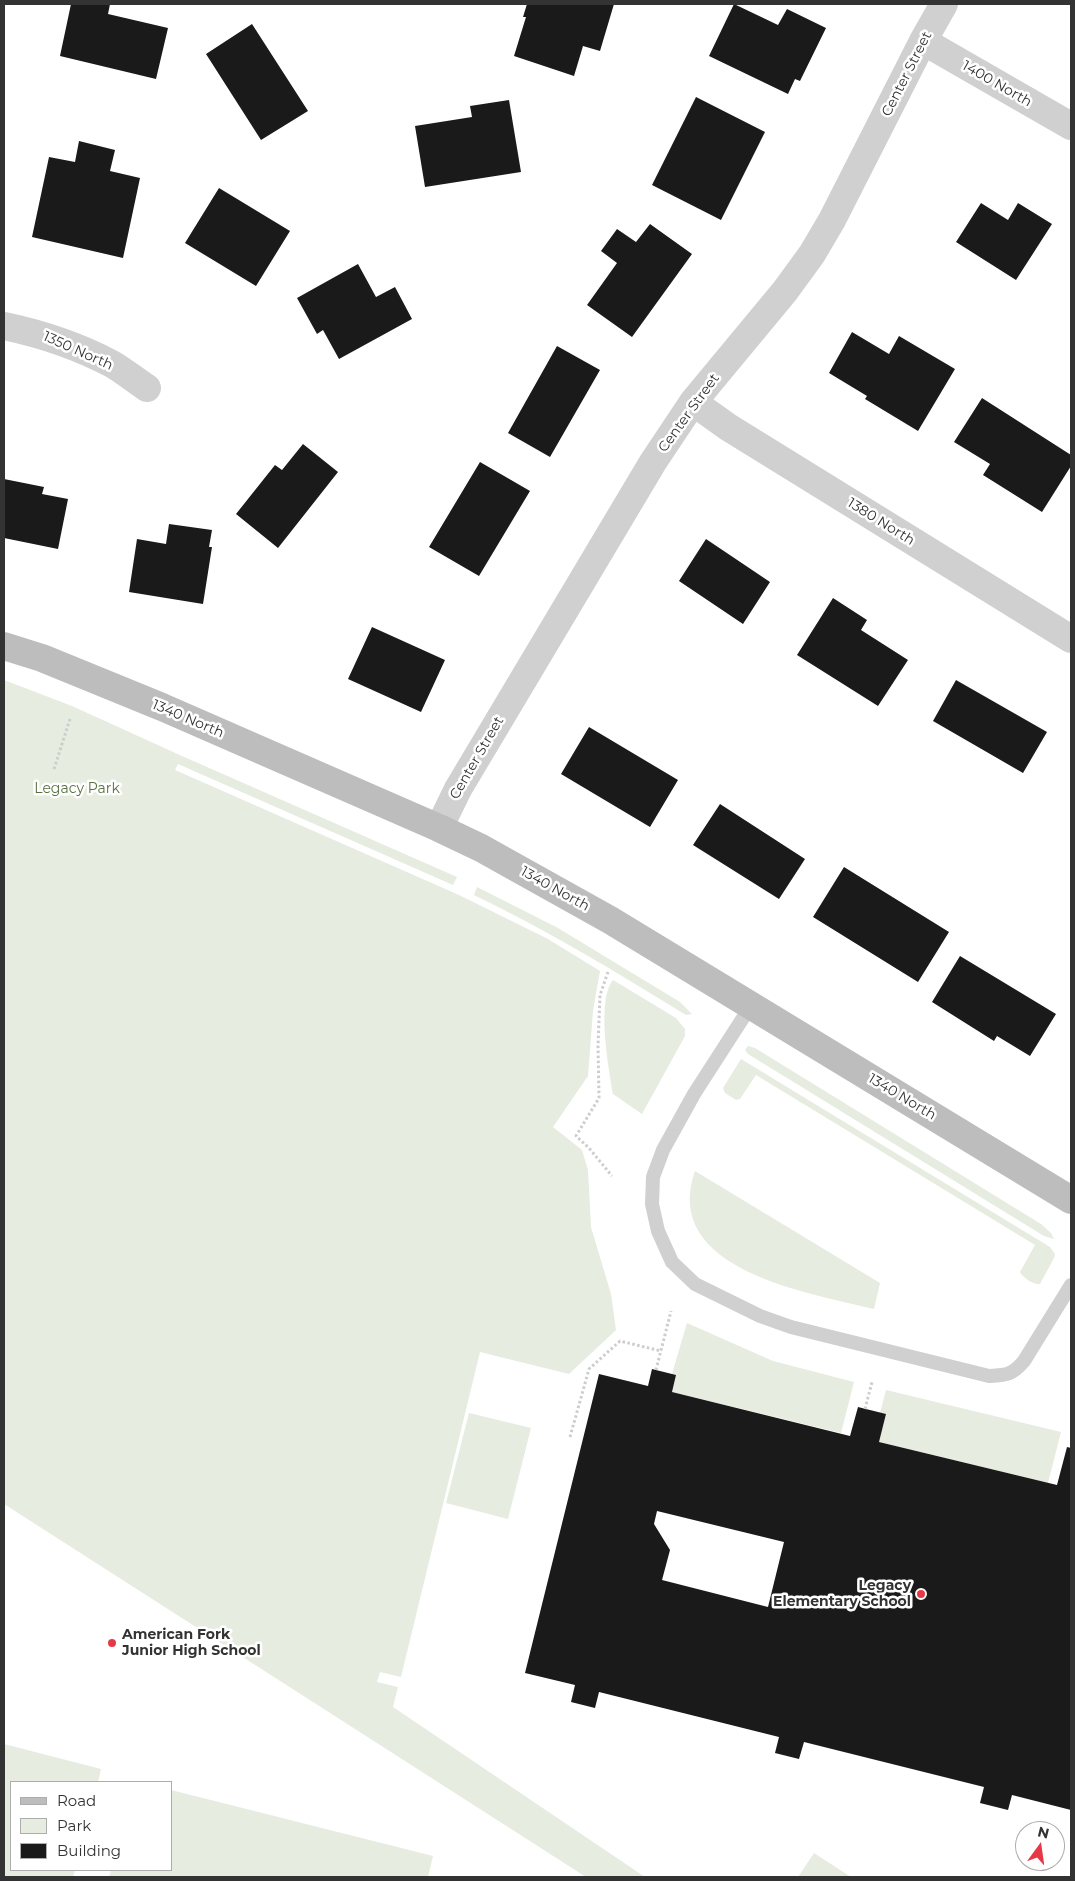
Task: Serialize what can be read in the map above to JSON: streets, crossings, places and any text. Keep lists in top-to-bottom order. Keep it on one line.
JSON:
{"streets":{"street":["Center Street","1400 North","1350 North","1380 North","1340 North"]},"crossings":[["Center Street","1400 North"],["Center Street","1380 North"],["Center Street","1340 North"]],"parks":["Legacy Park"],"places":["Legacy Elementary School","American Fork Junior High School"],"legend":["Road","Park","Building"],"north":"top"}
